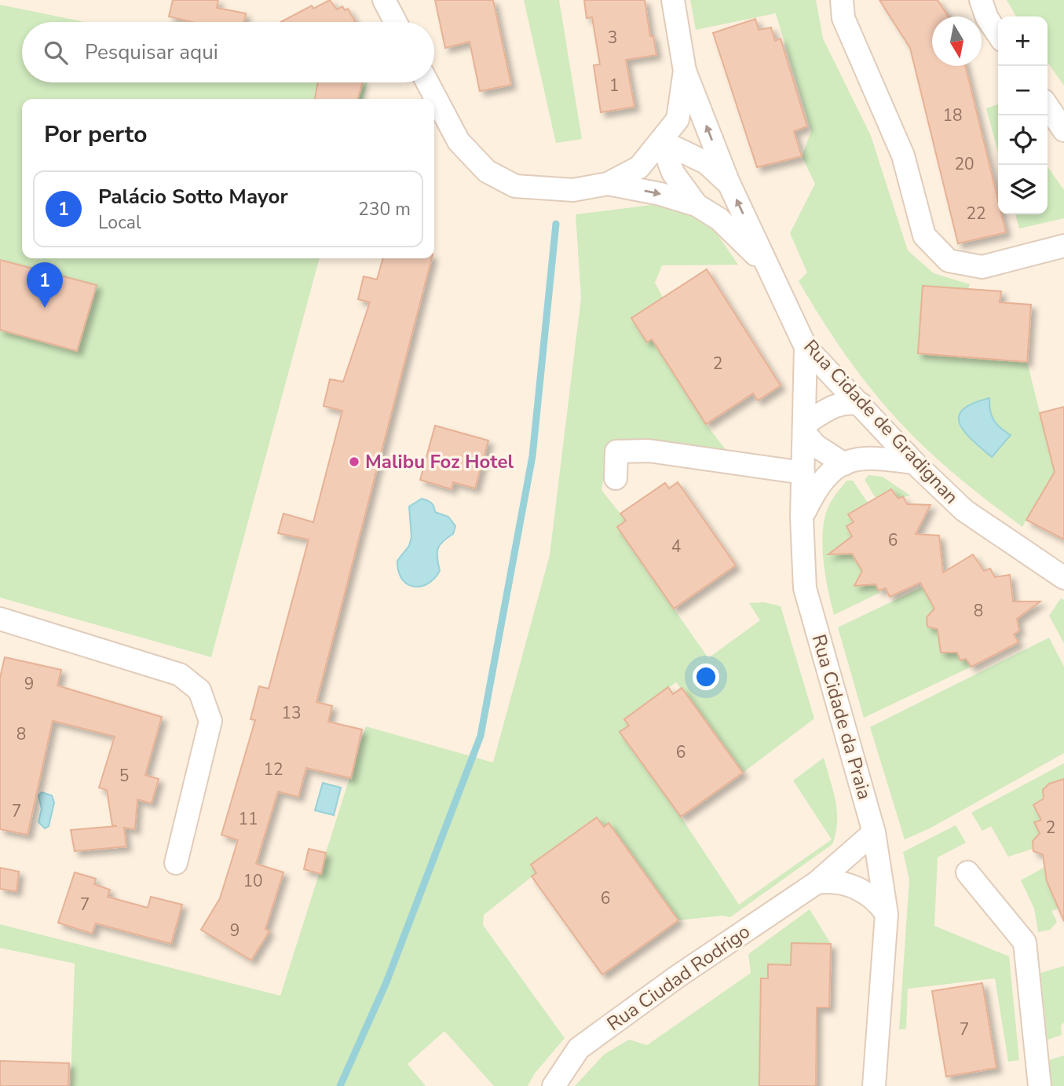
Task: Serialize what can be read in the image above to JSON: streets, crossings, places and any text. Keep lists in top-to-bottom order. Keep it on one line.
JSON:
{"streets":{"street":["Rua Cidade de Gradignan","Rua Cidade da Praia","Rua Ciudad Rodrigo"]},"crossings":[["Rua Cidade de Gradignan","Rua Cidade da Praia"],["Rua Cidade da Praia","Rua Ciudad Rodrigo"]],"places":["Malibu Foz Hotel"],"house_numbers":["3","1","18","20","22","2","6","4","8","9","13","8","6","12","5","7","11","2","10","6","7","9","7"],"north":"bottom","page":{"map_buttons":["+","−"],"search":"Pesquisar aqui","heading":"Por perto","list":[{"mark":"1","name":"Palácio Sotto Mayor","note":"Local","value":"230 m"}],"pins":"1"}}
